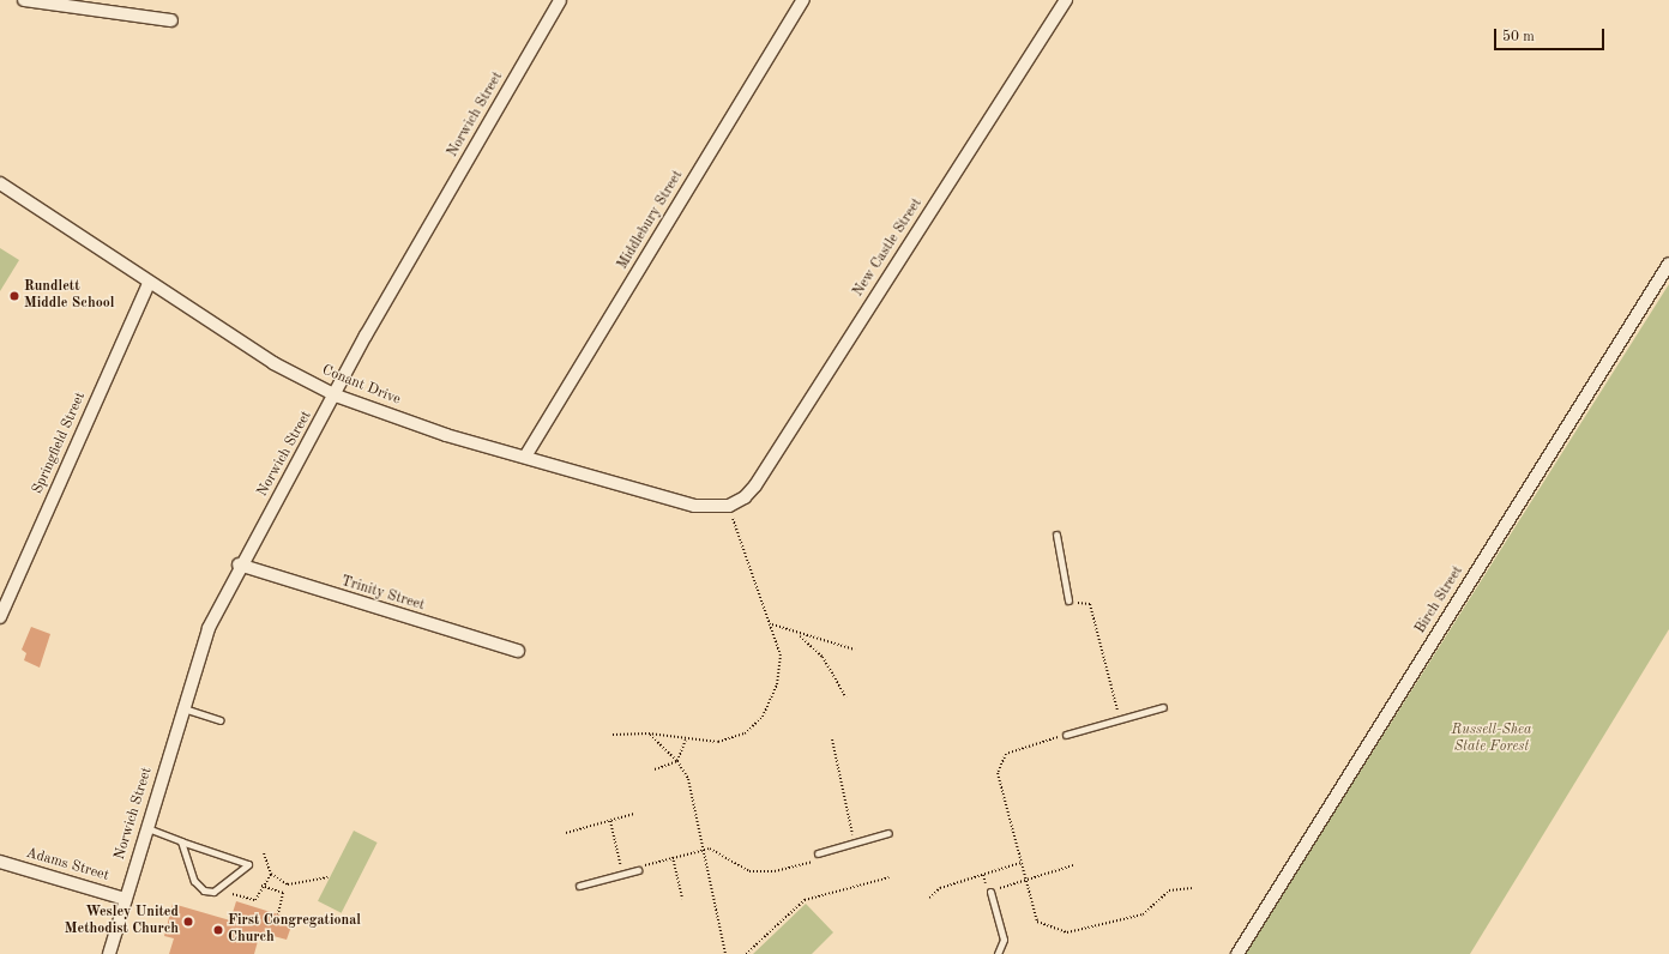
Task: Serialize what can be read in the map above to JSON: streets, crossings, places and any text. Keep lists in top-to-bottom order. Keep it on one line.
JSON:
{"streets":{"street":["Norwich Street","Middlebury Street","New Castle Street","Conant Drive","Springfield Street","Trinity Street","Birch Street","Adams Street"]},"crossings":[["Norwich Street","Conant Drive"],["Norwich Street","Trinity Street"],["Norwich Street","Adams Street"],["Middlebury Street","Conant Drive"],["New Castle Street","Conant Drive"],["Conant Drive","Springfield Street"]],"parks":["Russell-Shea State Forest"],"places":["Rundlett Middle School","Wesley United Methodist Church","First Congregational Church"],"scale_bar":"50 m"}
